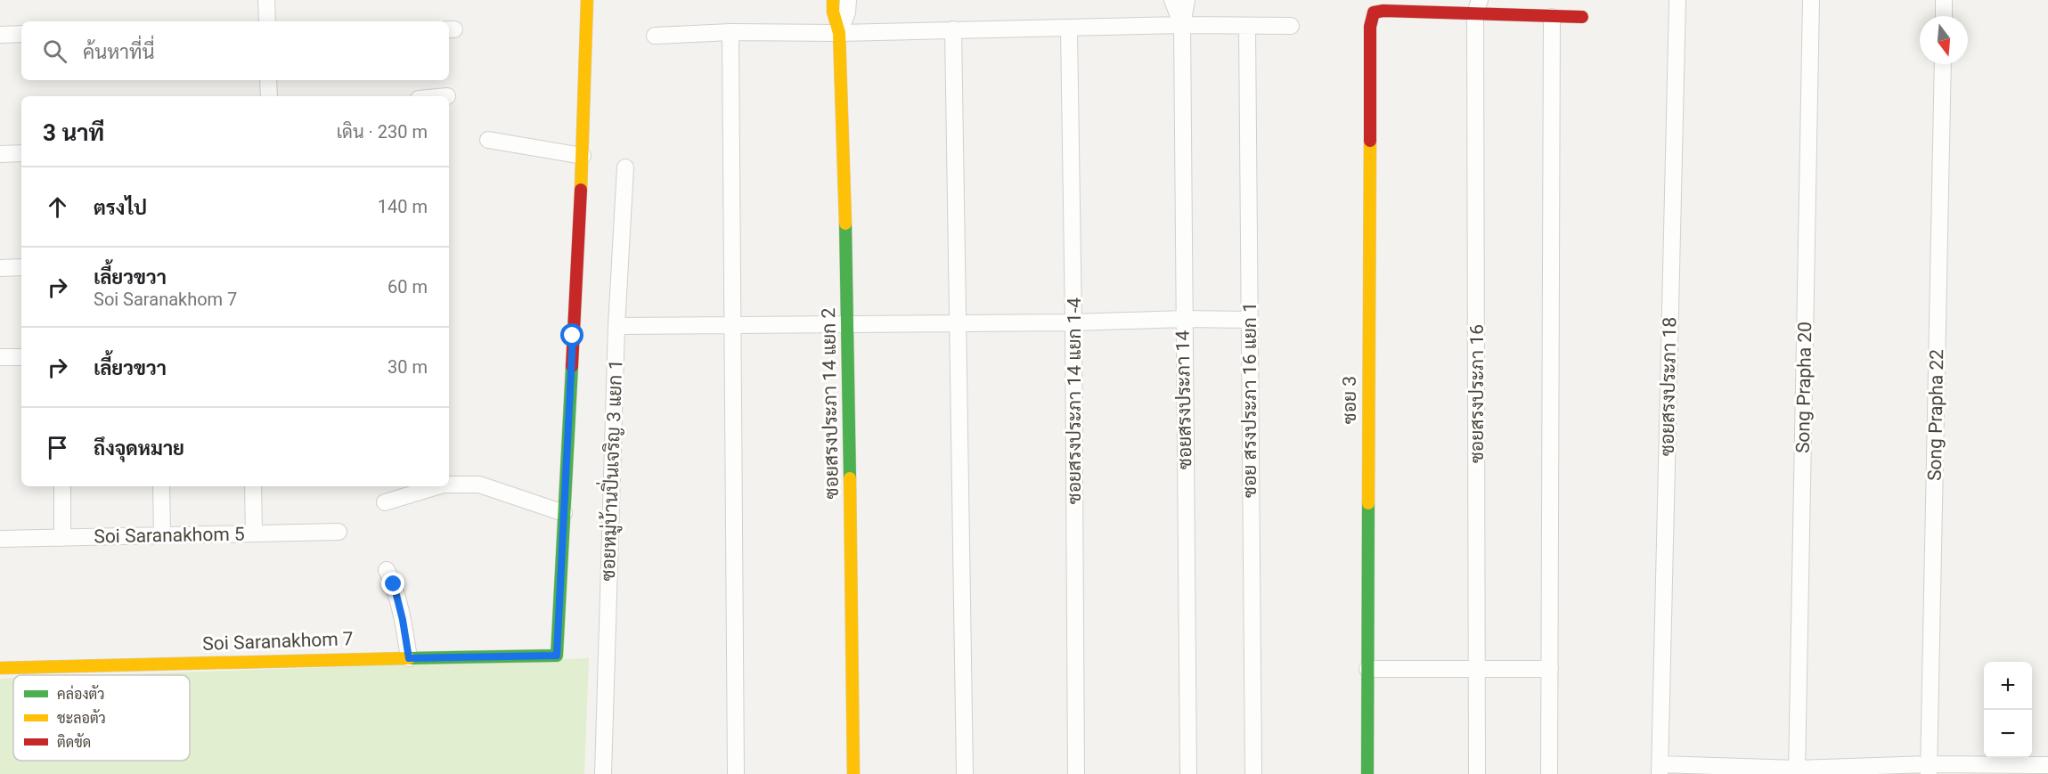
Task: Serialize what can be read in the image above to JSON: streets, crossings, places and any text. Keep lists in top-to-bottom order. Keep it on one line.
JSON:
{"streets":{"street":["ซอยสรงประภา 18","Song Prapha 20","ซอยสรงประภา 16","ซอยสรงประภา 14","ซอย สรงประภา 16 แยก 1","ซอย 3","ซอยสรงประภา 14 แยก 1-4","ซอยสรงประภา 14 แยก 2","Song Prapha 22","ซอยหมู่บ้านปิ่นเจริญ 3 แยก 1","Soi Saranakhom 5","Soi Saranakhom 7"]},"crossings":[["ซอยสรงประภา 16","ซอย 3"]],"legend":["คล่องตัว","ชะลอตัว","ติดขัด"],"north":"bottom","page":{"search":"ค้นหาที่นี่","heading":["3 นาที","เดิน · 230 m"],"list":[["ตรงไป","140 m"],["เลี้ยวขวา","Soi Saranakhom 7","60 m"],["เลี้ยวขวา","30 m"],"ถึงจุดหมาย"],"map_buttons":["+","−"]}}
